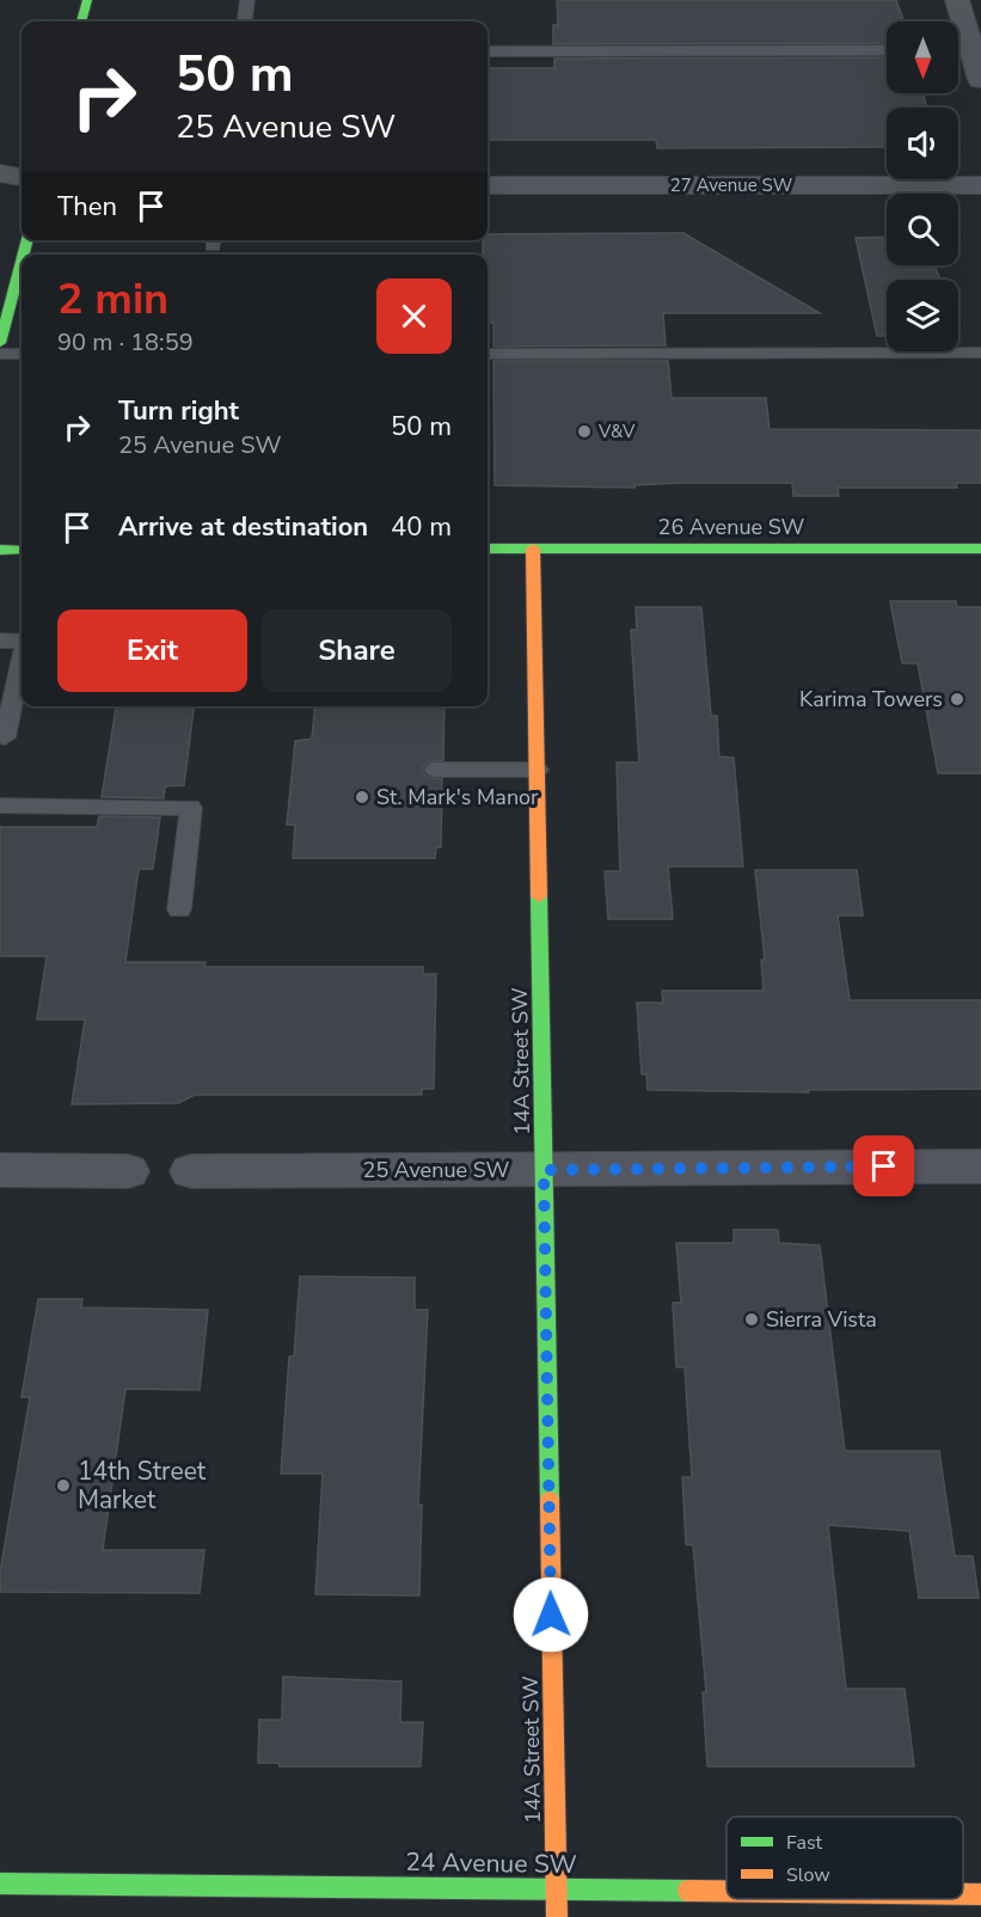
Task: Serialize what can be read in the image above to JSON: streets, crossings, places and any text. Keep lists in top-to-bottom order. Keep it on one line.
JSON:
{"streets":{"street":["27 Avenue SW","26 Avenue SW","14A Street SW","25 Avenue SW","24 Avenue SW"]},"crossings":[["26 Avenue SW","14A Street SW"],["14A Street SW","25 Avenue SW"],["14A Street SW","24 Avenue SW"]],"places":["V&V","Karima Towers","St. Mark's Manor","Sierra Vista","14th Street Market"],"legend":["Fast","Slow"],"north":"bottom","page":{"turn":["50 m","25 Avenue SW"],"then":"Then","heading":["2 min","90 m · 18:59"],"list":[{"name":"Turn right","note":"25 Avenue SW","value":"50 m"},{"name":"Arrive at destination","value":"40 m"}],"buttons":["Exit","Share"]}}
